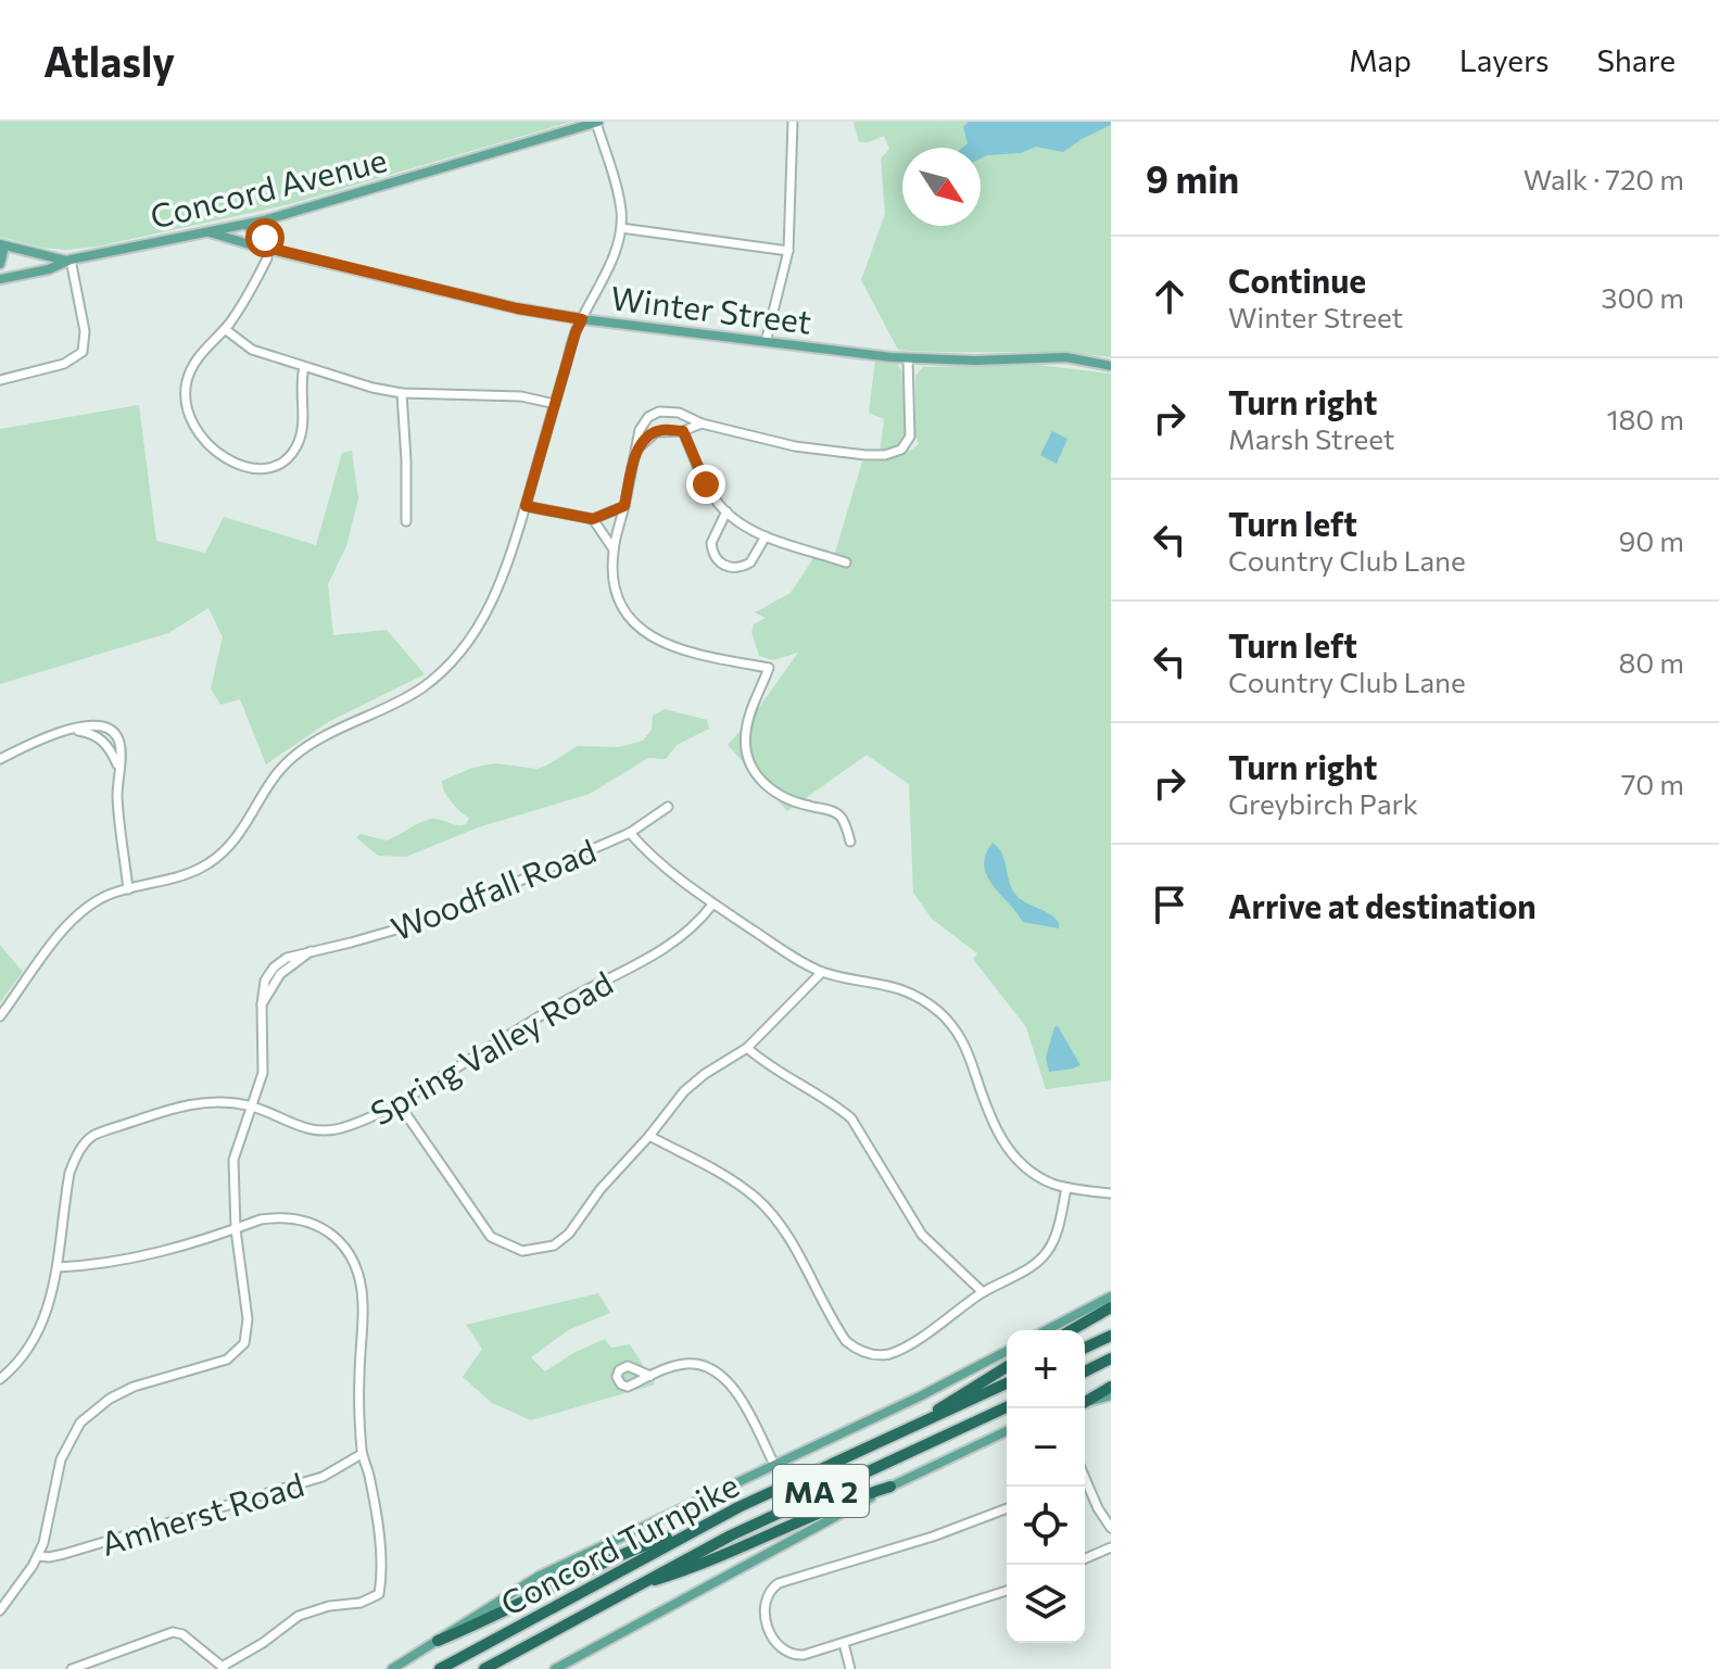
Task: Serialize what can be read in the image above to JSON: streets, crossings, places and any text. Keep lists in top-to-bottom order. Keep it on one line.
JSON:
{"streets":{"highway":["MA 2","Concord Turnpike"],"main road":["Concord Avenue","Winter Street"],"street":["Woodfall Road","Spring Valley Road","Amherst Road"]},"crossings":[["Concord Avenue","Winter Street"],["Woodfall Road","Spring Valley Road"],["Woodfall Road","Amherst Road"]],"north":"bottom right","page":{"header":"Atlasly","nav":["Map","Layers","Share"],"heading":["9 min","Walk · 720 m"],"list":[["Continue","Winter Street","300 m"],["Turn right","Marsh Street","180 m"],["Turn left","Country Club Lane","90 m"],["Turn left","Country Club Lane","80 m"],["Turn right","Greybirch Park","70 m"],"Arrive at destination"],"map_buttons":["+","−"]}}
